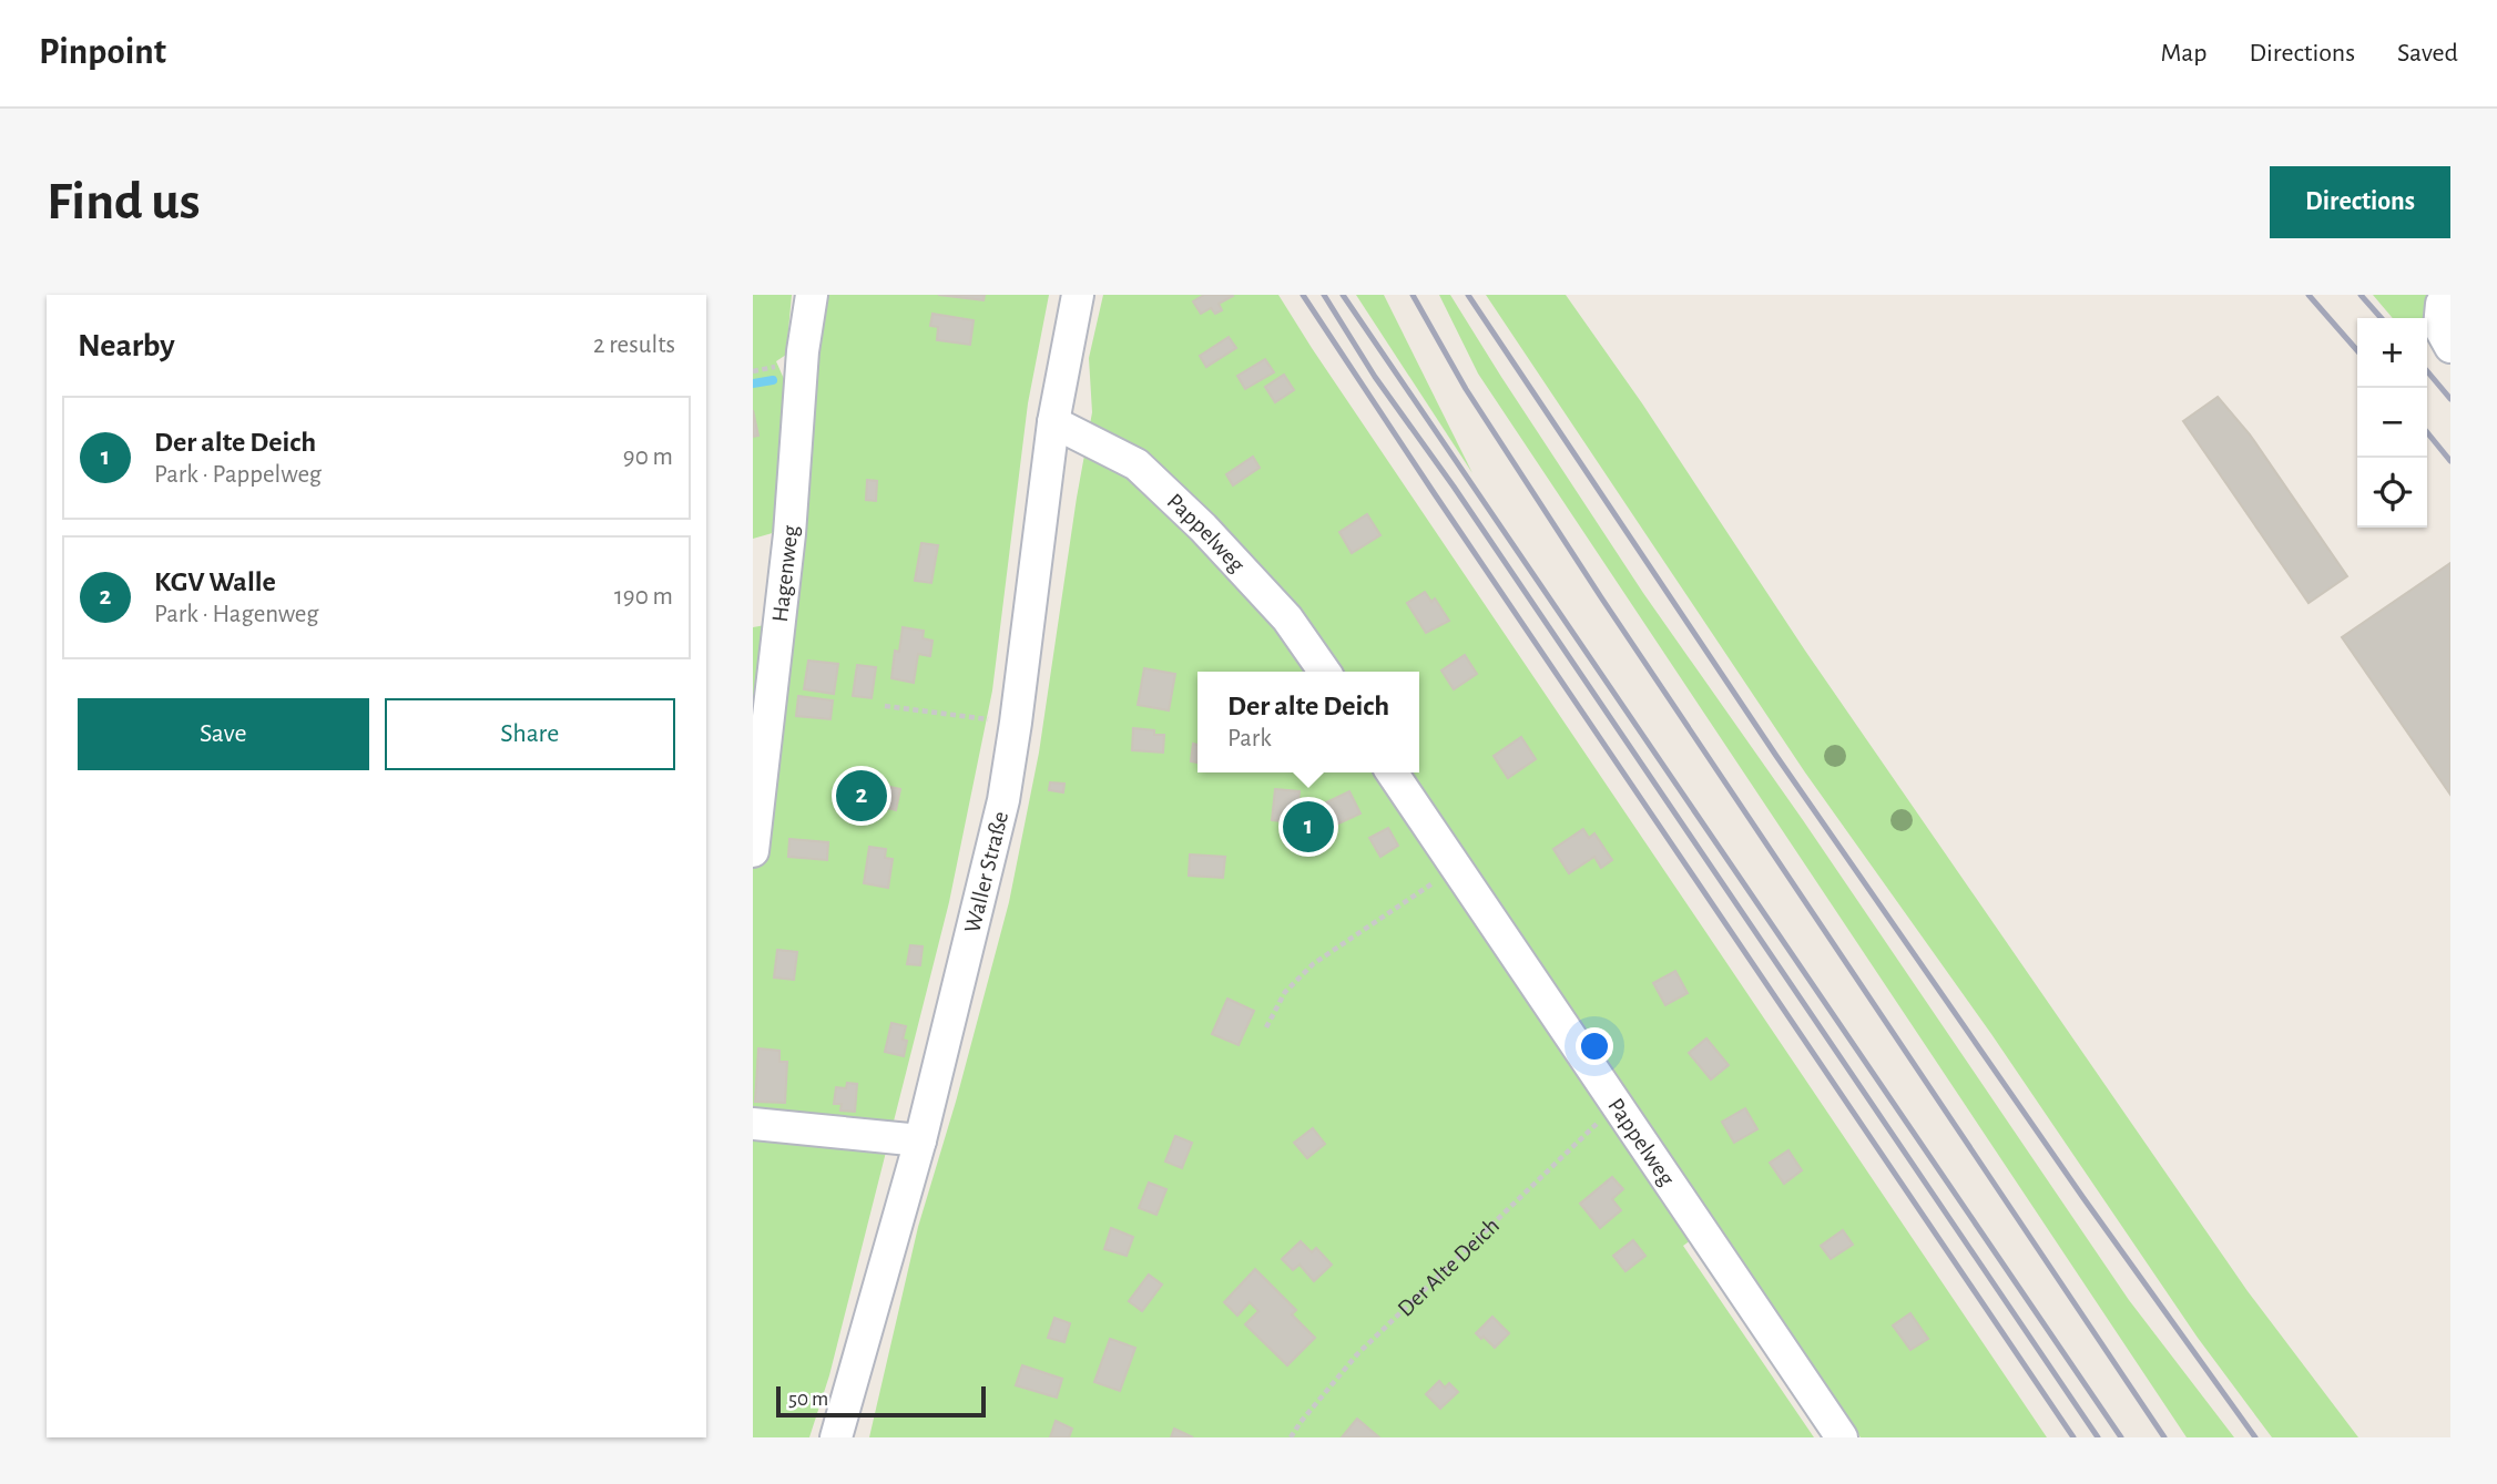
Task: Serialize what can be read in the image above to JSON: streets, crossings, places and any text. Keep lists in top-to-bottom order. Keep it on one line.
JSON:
{"streets":{"street":["Pappelweg","Hagenweg","Waller Straße"],"path":["Der Alte Deich"]},"crossings":[["Pappelweg","Waller Straße"],["Pappelweg","Der Alte Deich"]],"scale_bar":"50 m","page":{"header":"Pinpoint","nav":["Map","Directions","Saved"],"buttons":["Directions",["Save","Share"]],"title":"Find us","heading":["Nearby","2 results"],"map_buttons":["+","−"],"list":[{"mark":"1","name":"Der alte Deich","note":"Park · Pappelweg","value":"90 m"},{"mark":"2","name":"KGV Walle","note":"Park · Hagenweg","value":"190 m"}],"popup":["Der alte Deich","Park"],"pins":["2","1"],"scale":"50 m"}}
